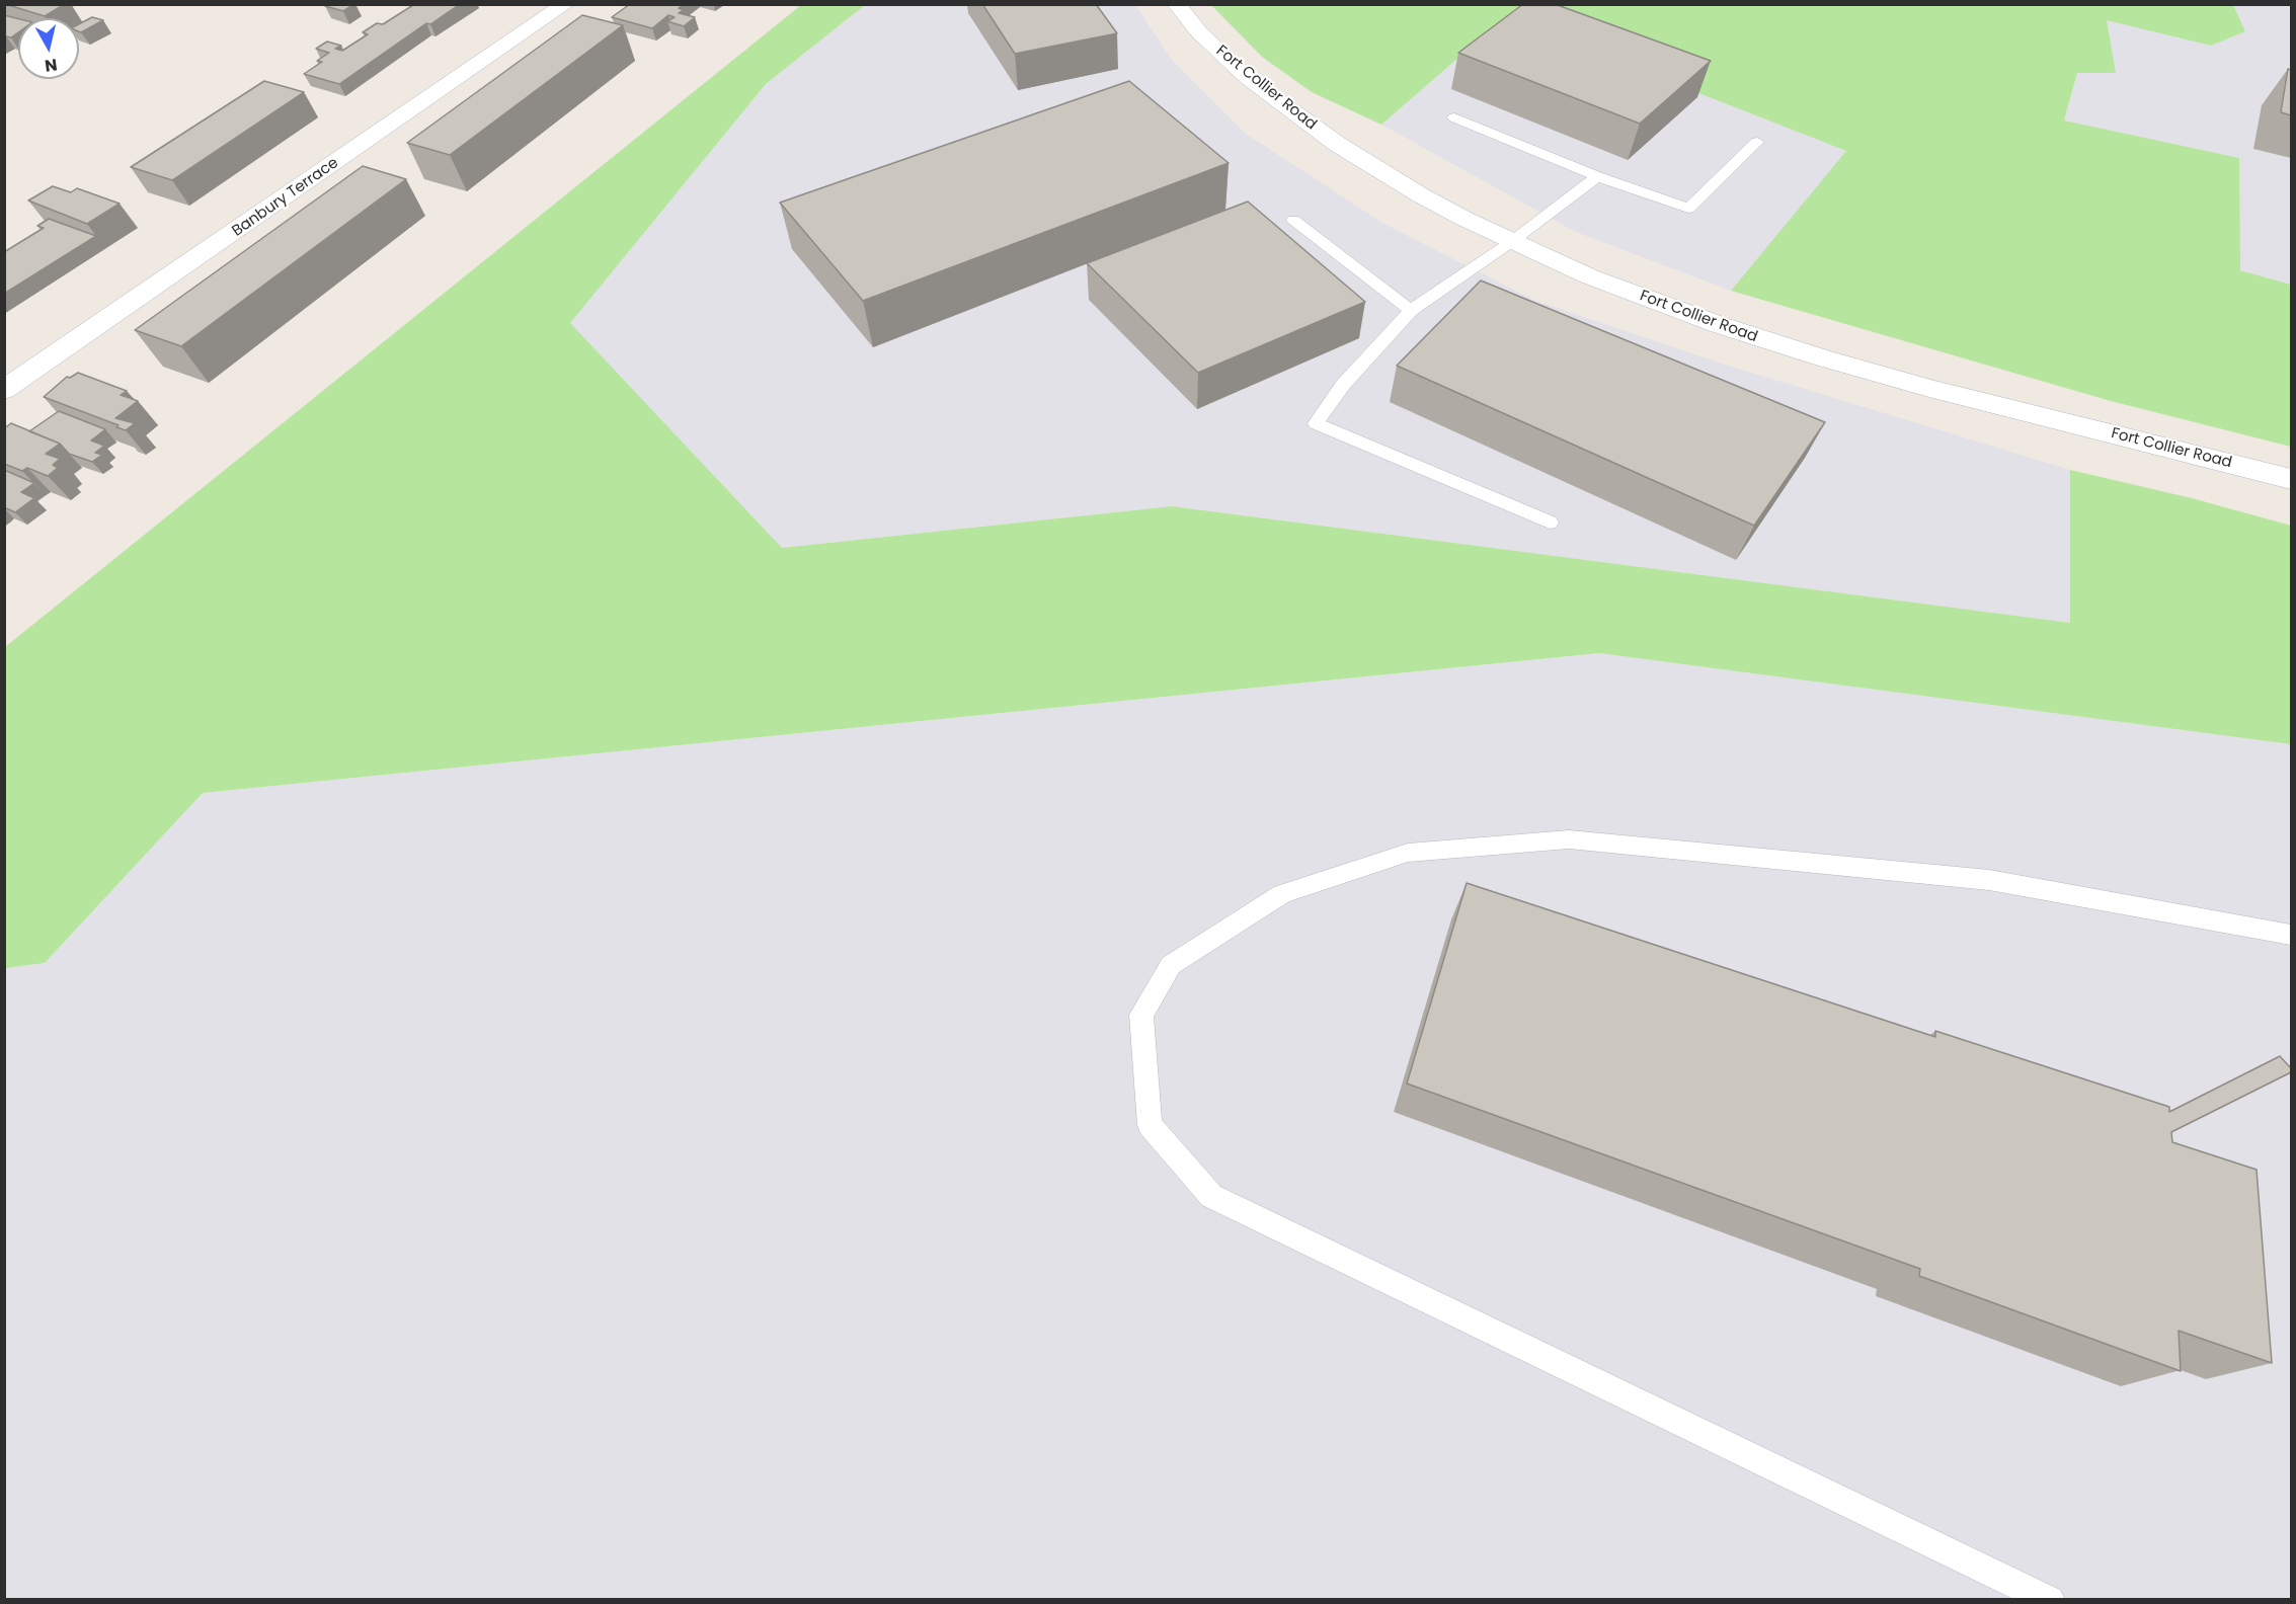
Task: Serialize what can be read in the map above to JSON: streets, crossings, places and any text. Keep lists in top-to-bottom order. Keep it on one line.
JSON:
{"streets":{"street":["Fort Collier Road","Banbury Terrace"]},"north":"bottom"}
